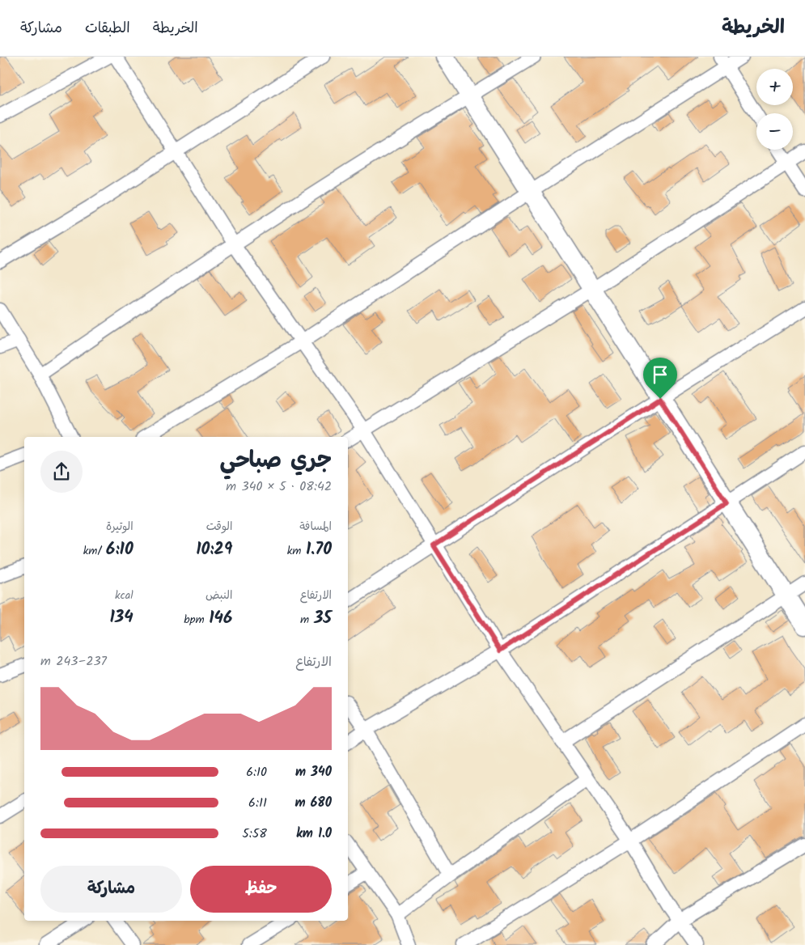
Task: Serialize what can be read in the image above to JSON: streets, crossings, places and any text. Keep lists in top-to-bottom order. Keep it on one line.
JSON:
{"page":{"header":"الخريطة","nav":["الخريطة","الطبقات","مشاركة"],"map_buttons":["+","−"],"heading":["جري صباحي","08:42 · 5 × 340 m"],"stats":[["المسافة","1.70 km"],["الوقت","10:29"],["الوتيرة","6:10 /km"],["الارتفاع","35 m"],["النبض","146 bpm"],["kcal","134"]],"chart":["الارتفاع","237–243 m"],"list":[{"name":"340 m","note":"6:10"},{"name":"680 m","note":"6:11"},{"name":"1.0 km","note":"5:58"}],"buttons":["حفظ","مشاركة"]}}
